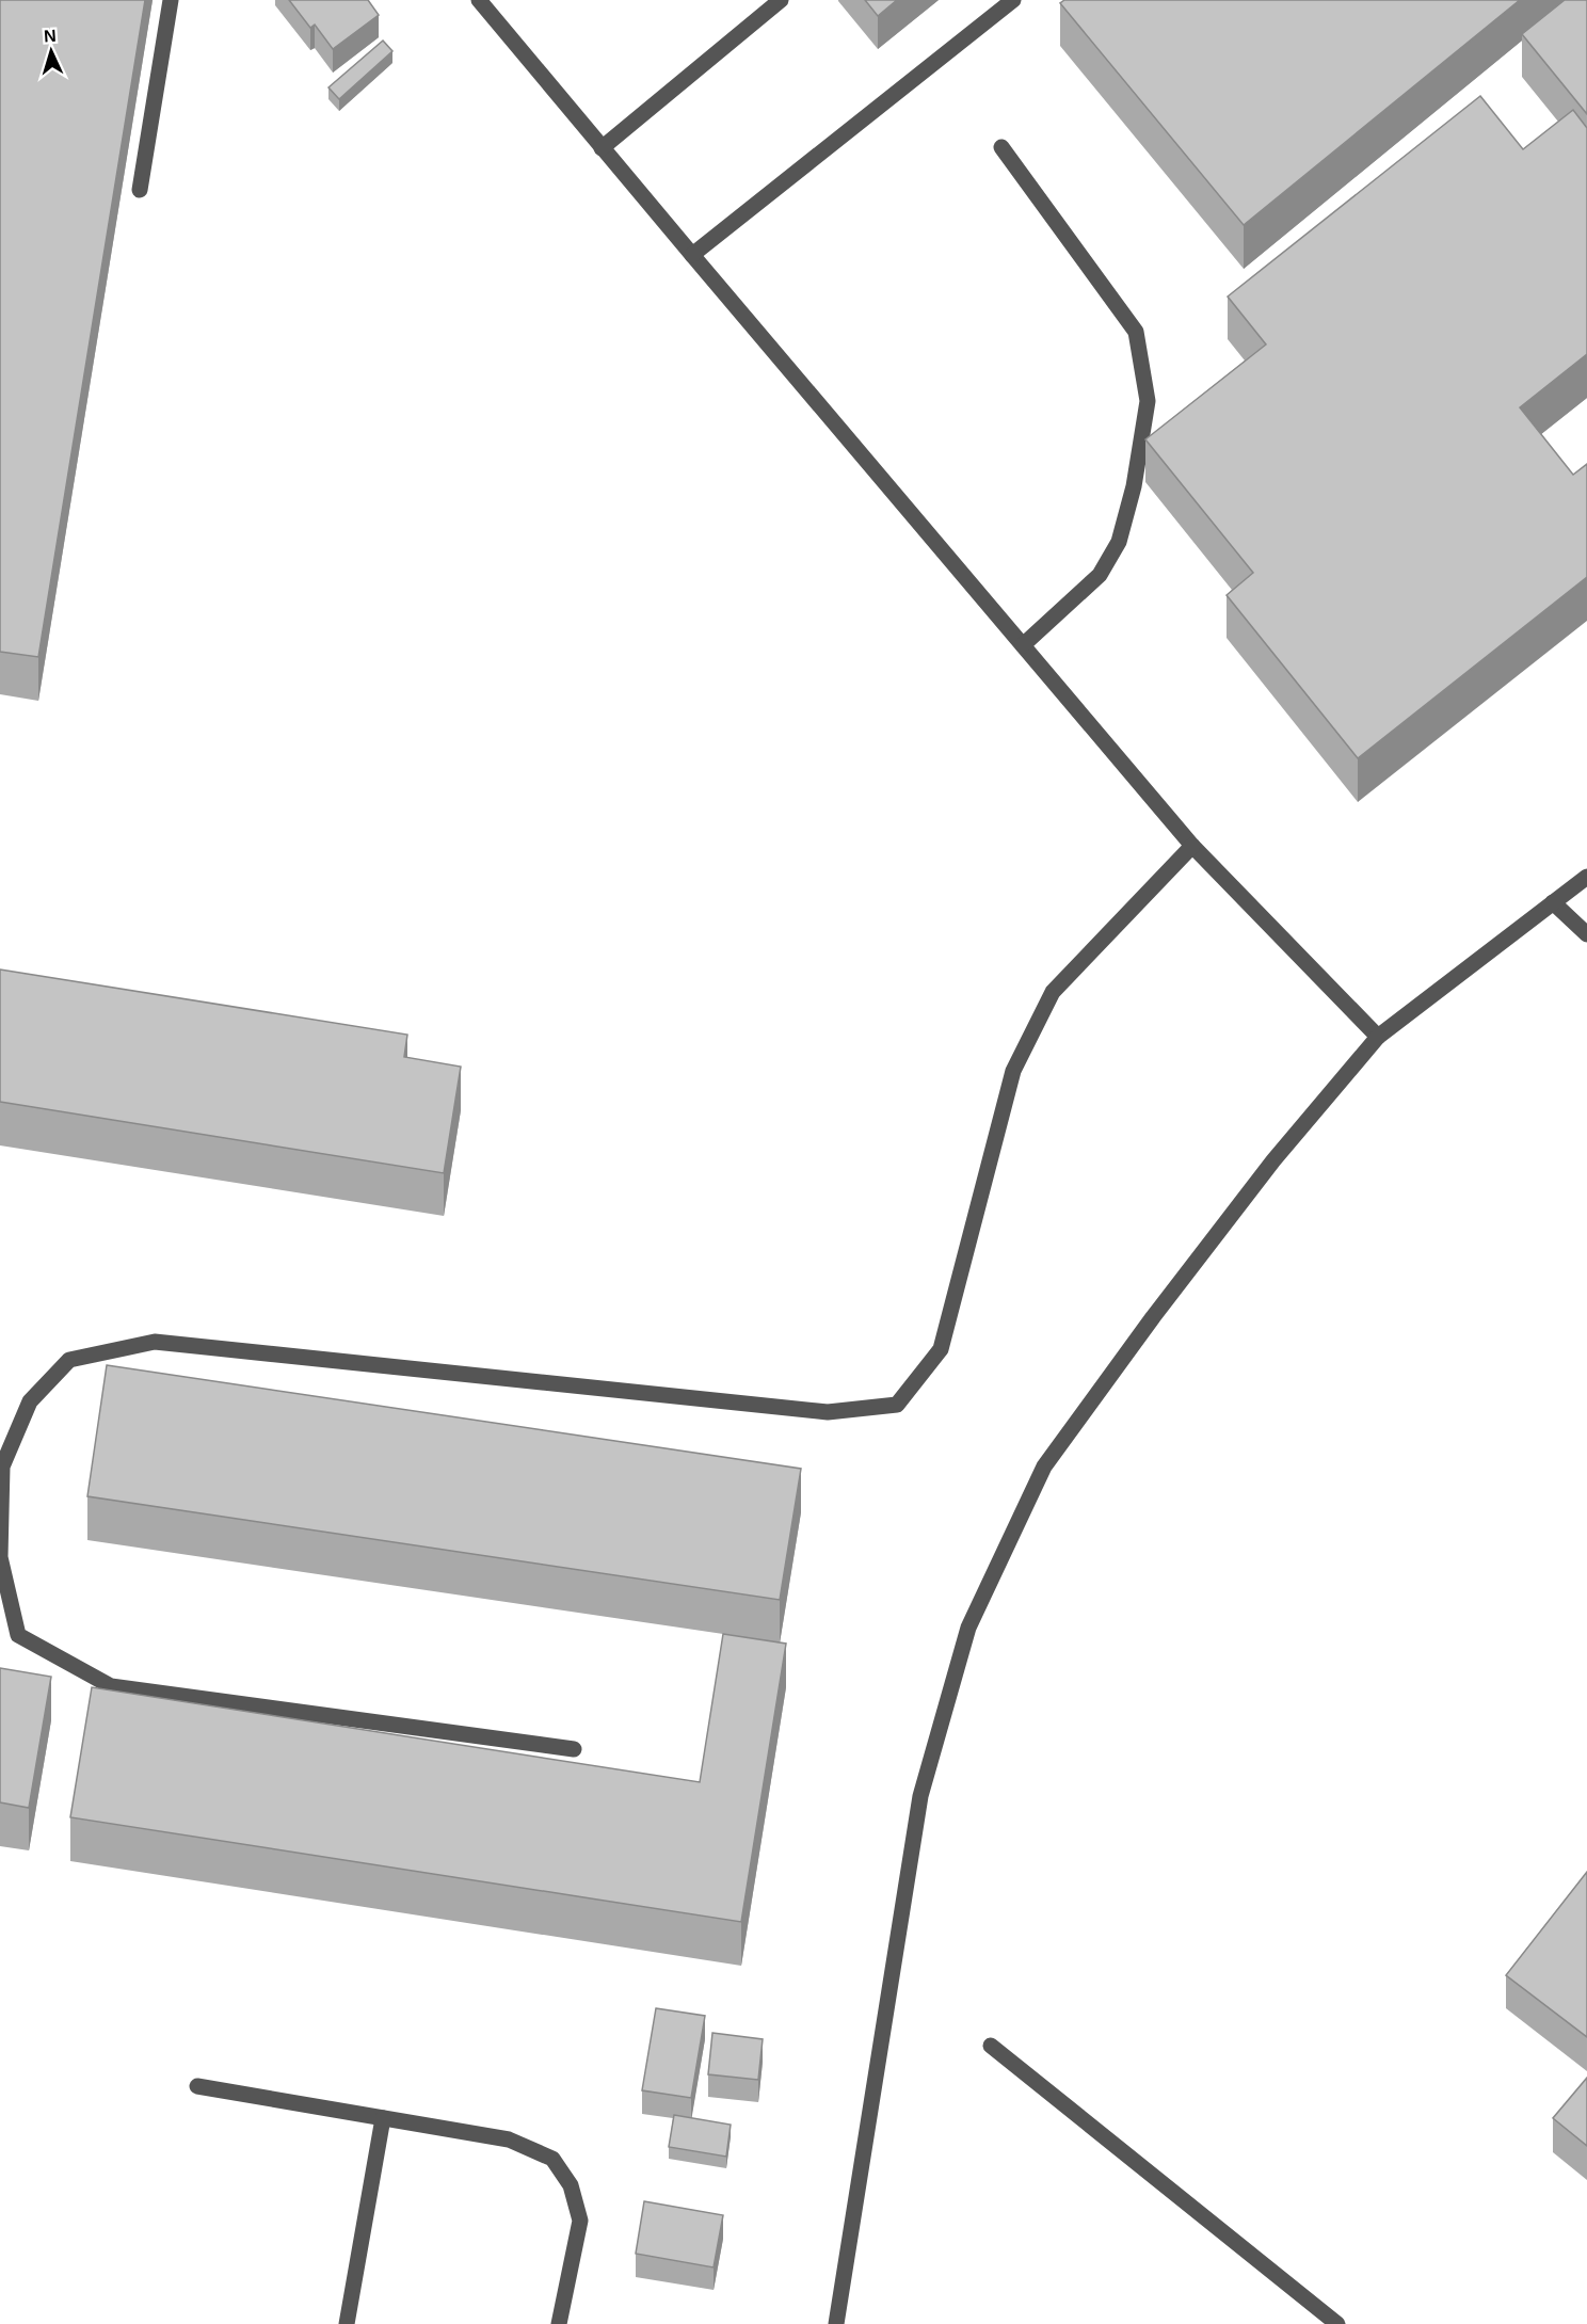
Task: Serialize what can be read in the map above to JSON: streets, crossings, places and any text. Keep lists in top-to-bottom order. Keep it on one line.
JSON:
{"north":"top"}
